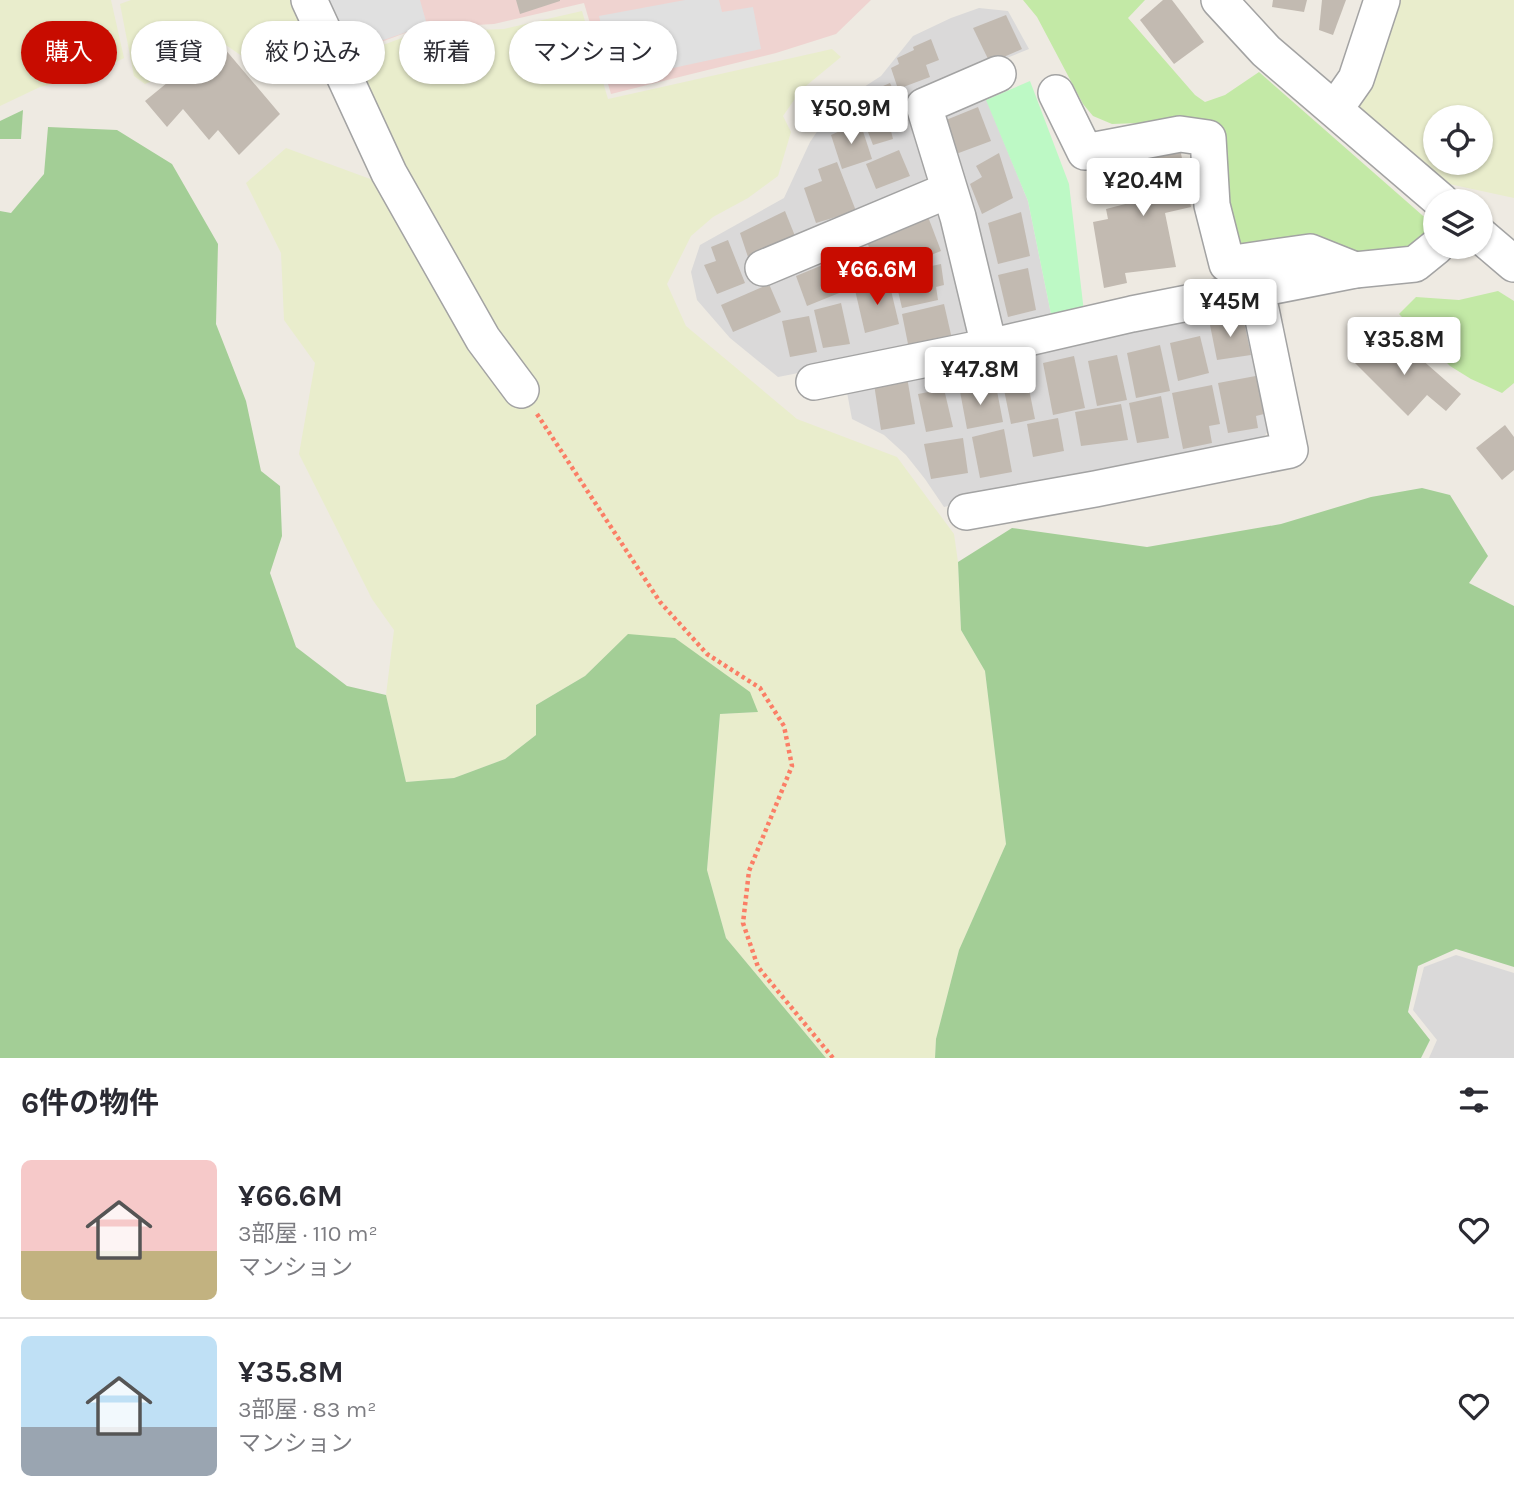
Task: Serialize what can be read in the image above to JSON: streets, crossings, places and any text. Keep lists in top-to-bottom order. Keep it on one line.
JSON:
{"page":{"chip":["購入","賃貸","絞り込み","新着","マンション"],"price":["¥50.9M","¥20.4M","¥66.6M","¥45M","¥35.8M","¥47.8M"],"heading":"6件の物件","list":[{"name":"¥66.6M","note":"3部屋 · 110 m² · マンション"},{"name":"¥35.8M","note":"3部屋 · 83 m² · マンション"}]}}
